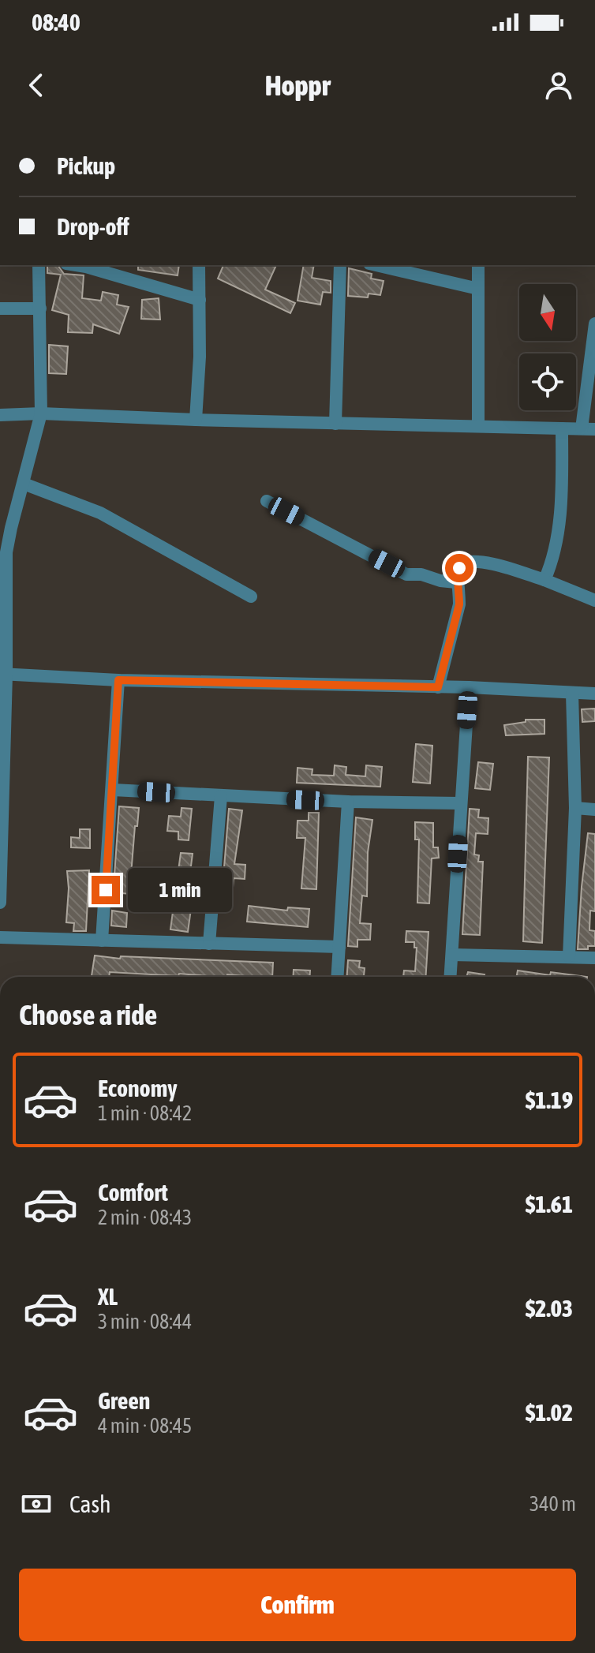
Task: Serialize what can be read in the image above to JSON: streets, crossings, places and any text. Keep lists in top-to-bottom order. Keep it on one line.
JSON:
{"north":"bottom","page":{"status":"08:40","header":"Hoppr","banner":["Pickup","Drop-off"],"bubble":"1 min","heading":"Choose a ride","list":[{"name":"Economy","note":"1 min · 08:42","value":"$1.19"},{"name":"Comfort","note":"2 min · 08:43","value":"$1.61"},{"name":"XL","note":"3 min · 08:44","value":"$2.03"},{"name":"Green","note":"4 min · 08:45","value":"$1.02"}],"pay":["Cash","340 m"],"buttons":"Confirm"}}
